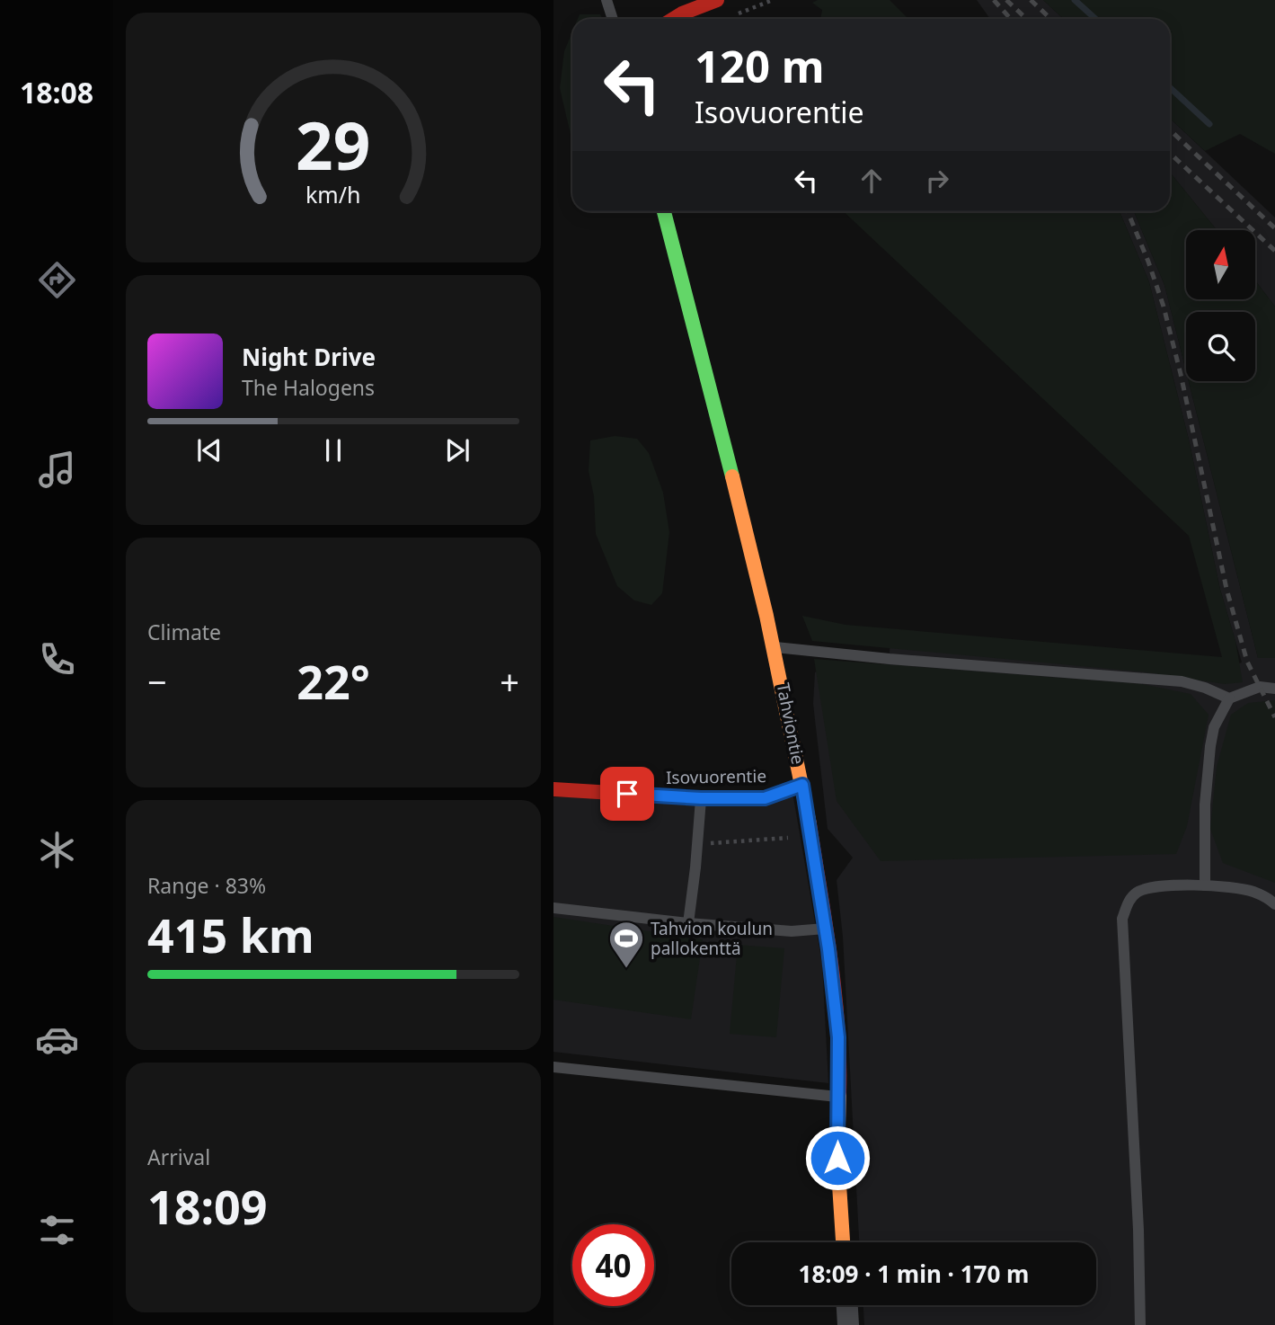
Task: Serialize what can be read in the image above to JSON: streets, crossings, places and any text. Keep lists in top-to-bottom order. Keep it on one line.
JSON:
{"streets":{"street":["Tahviontie","Isovuorentie"]},"crossings":[["Tahviontie","Isovuorentie"]],"places":{"sports":["Tahvion koulun pallokenttä"]},"north":"top","page":{"tabs":"18:08","turn":["120 m","Isovuorentie"],"song":["Night Drive","The Halogens"],"tile":["Climate",["Range · 83%","415 km"],["Arrival","18:09"]],"heat":["−","22°","+"],"limit":"40","trip":"18:09 · 1 min · 170 m","gauge":["29","km/h"]}}
